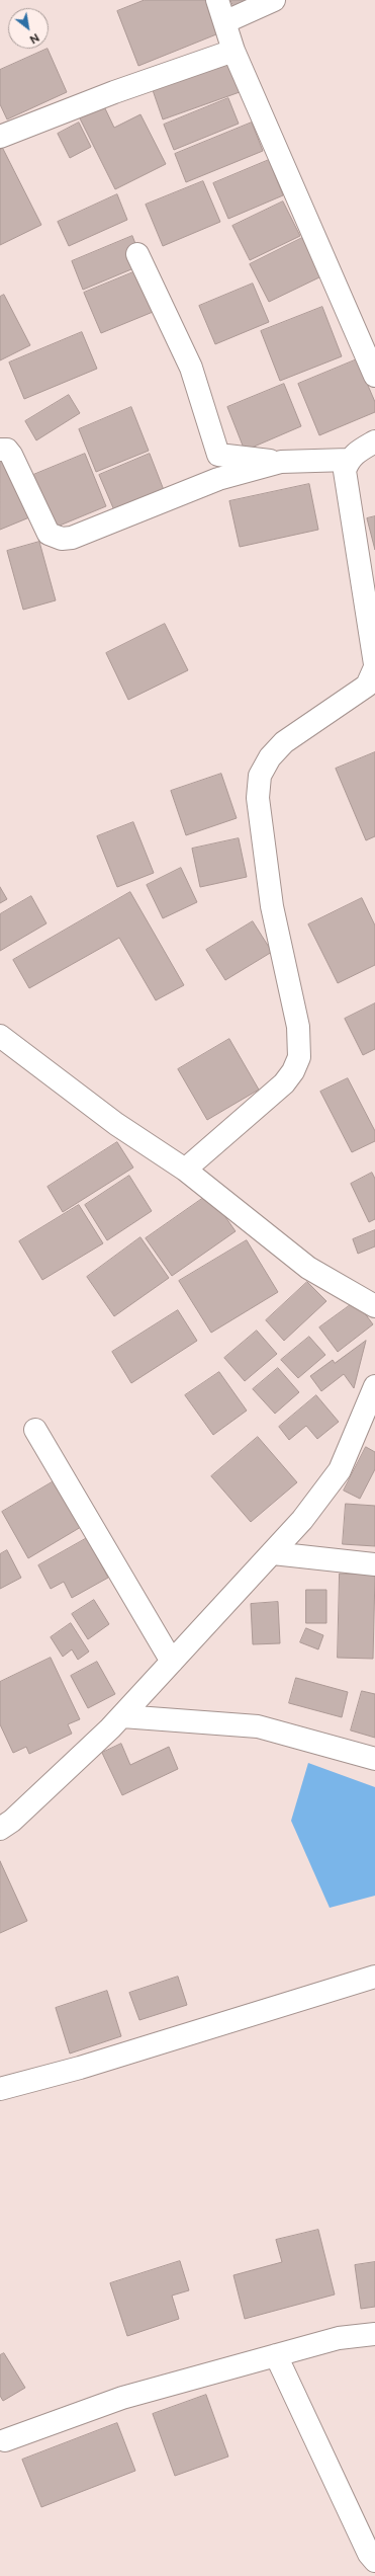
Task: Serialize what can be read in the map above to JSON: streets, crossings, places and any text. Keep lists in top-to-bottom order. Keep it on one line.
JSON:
{"north":"bottom right"}
